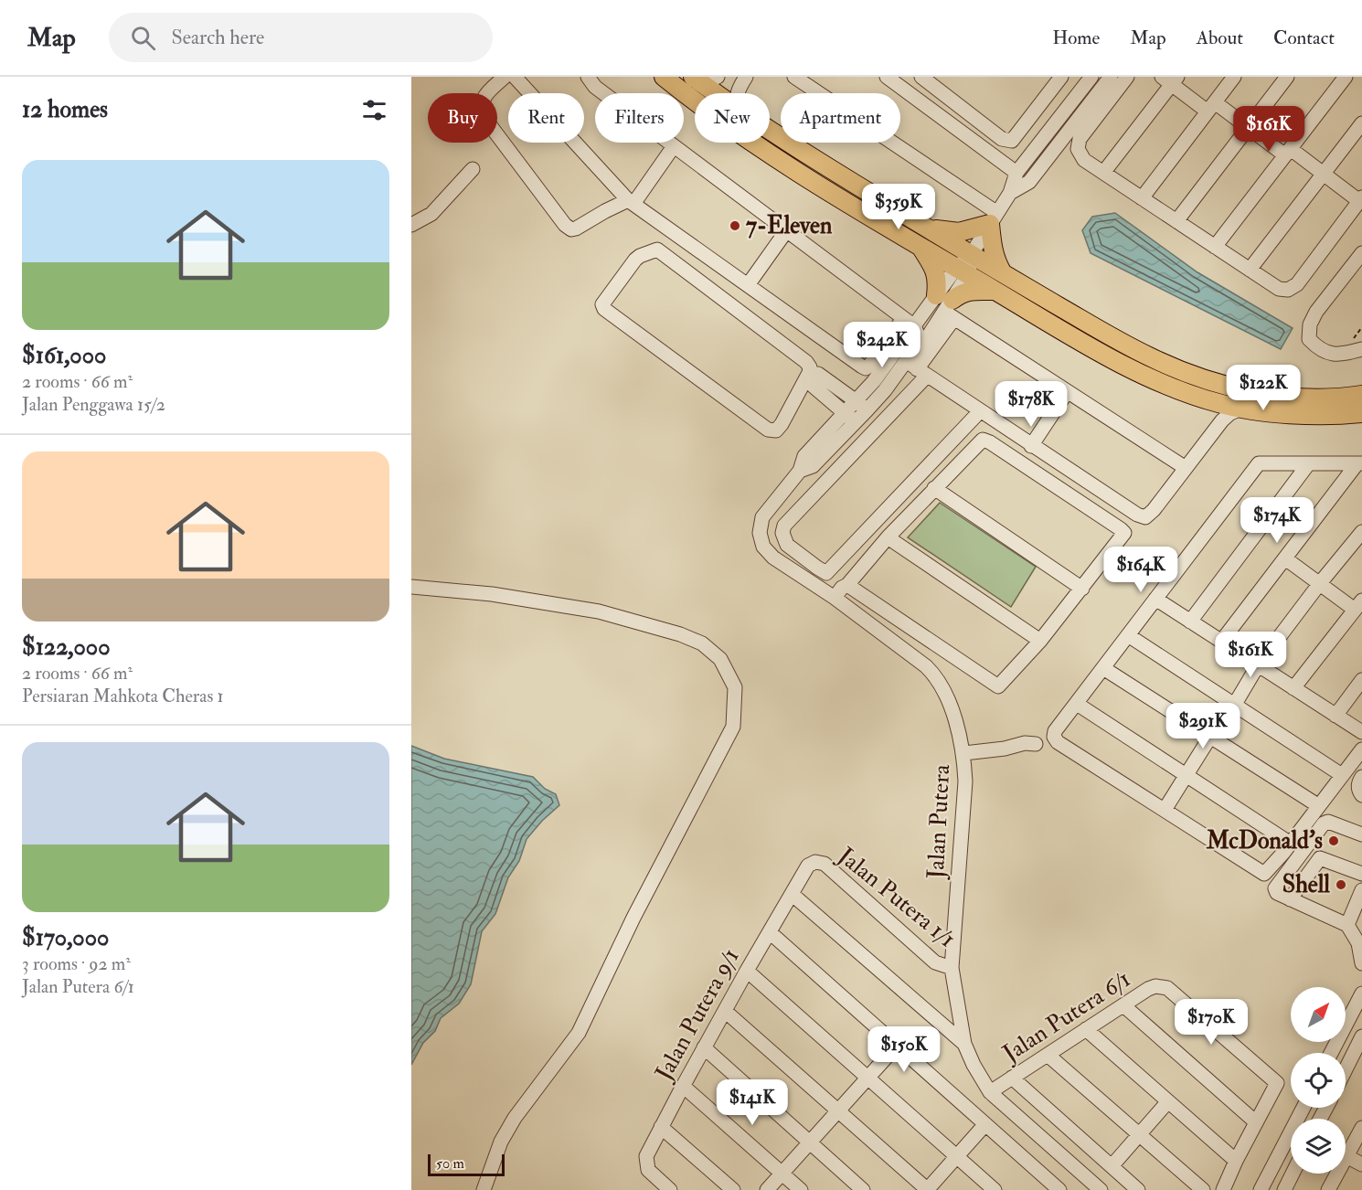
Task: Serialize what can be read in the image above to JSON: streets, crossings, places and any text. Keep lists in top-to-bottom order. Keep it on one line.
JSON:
{"streets":{"street":["Jalan Putera","Jalan Putera 1/1","Jalan Putera 9/1","Jalan Putera 6/1"]},"crossings":[["Jalan Putera","Jalan Putera 1/1"],["Jalan Putera","Jalan Putera 6/1"],["Jalan Putera 1/1","Jalan Putera 9/1"]],"places":["7-Eleven","McDonald's","Shell"],"scale_bar":"50 m","north":"top right","page":{"header":"Map","search":"Search here","nav":["Home","Map","About","Contact"],"heading":"12 homes","chip":["Buy","Rent","Filters","New","Apartment"],"price":["$161K","$359K","$242K","$122K","$178K","$174K","$164K","$161K","$291K","$170K","$150K","$141K"],"list":[{"name":"$161,000","note":"2 rooms · 66 m² · Jalan Penggawa 15/2"},{"name":"$122,000","note":"2 rooms · 66 m² · Persiaran Mahkota Cheras 1"},{"name":"$170,000","note":"3 rooms · 92 m² · Jalan Putera 6/1"}],"scale":"50 m"}}
